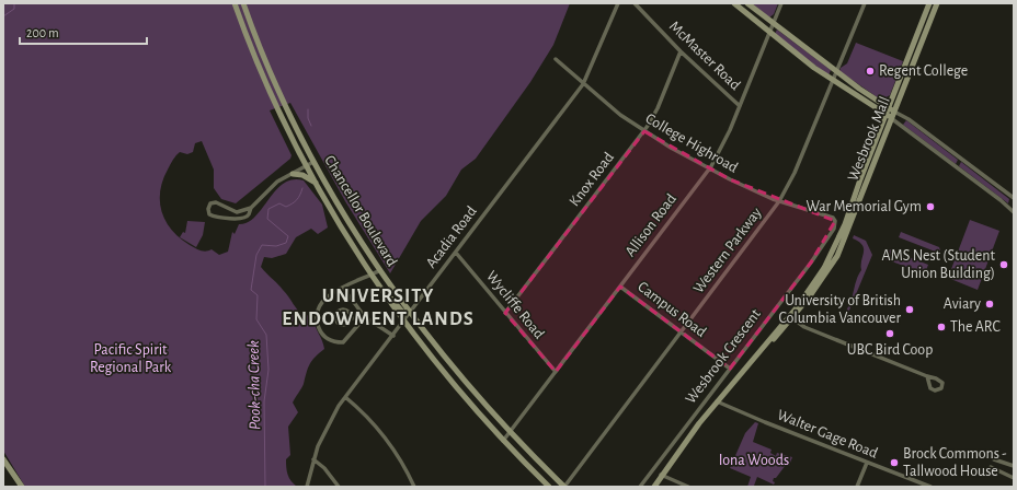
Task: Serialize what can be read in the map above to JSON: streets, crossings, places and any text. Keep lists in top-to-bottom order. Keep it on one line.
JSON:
{"streets":{"main road":["Wesbrook Mall","Chancellor Boulevard"],"street":["McMaster Road","College Highroad","Knox Road","Allison Road","Acadia Road","Western Parkway","Wycliffe Road","Campus Road","Wesbrook Crescent","Walter Gage Road"]},"crossings":[["McMaster Road","Knox Road"],["McMaster Road","Allison Road"],["Wesbrook Mall","Walter Gage Road"],["College Highroad","Knox Road"],["College Highroad","Allison Road"],["College Highroad","Acadia Road"],["College Highroad","Western Parkway"],["College Highroad","Wesbrook Crescent"],["Knox Road","Wycliffe Road"],["Chancellor Boulevard","Allison Road"],["Chancellor Boulevard","Acadia Road"],["Chancellor Boulevard","Western Parkway"],["Allison Road","Wycliffe Road"],["Allison Road","Campus Road"],["Acadia Road","Wycliffe Road"],["Western Parkway","Campus Road"],["Campus Road","Wesbrook Crescent"]],"districts":["UNIVERSITY ENDOWMENT LANDS"],"water":["Pook-cha Creek"],"parks":["Pacific Spirit Regional Park","Iona Woods"],"places":["Regent College","War Memorial Gym","AMS Nest (Student Union Building)","Aviary","University of British Columbia Vancouver","The ARC","UBC Bird Coop","Brock Commons - Tallwood House"],"scale_bar":"200 m"}
